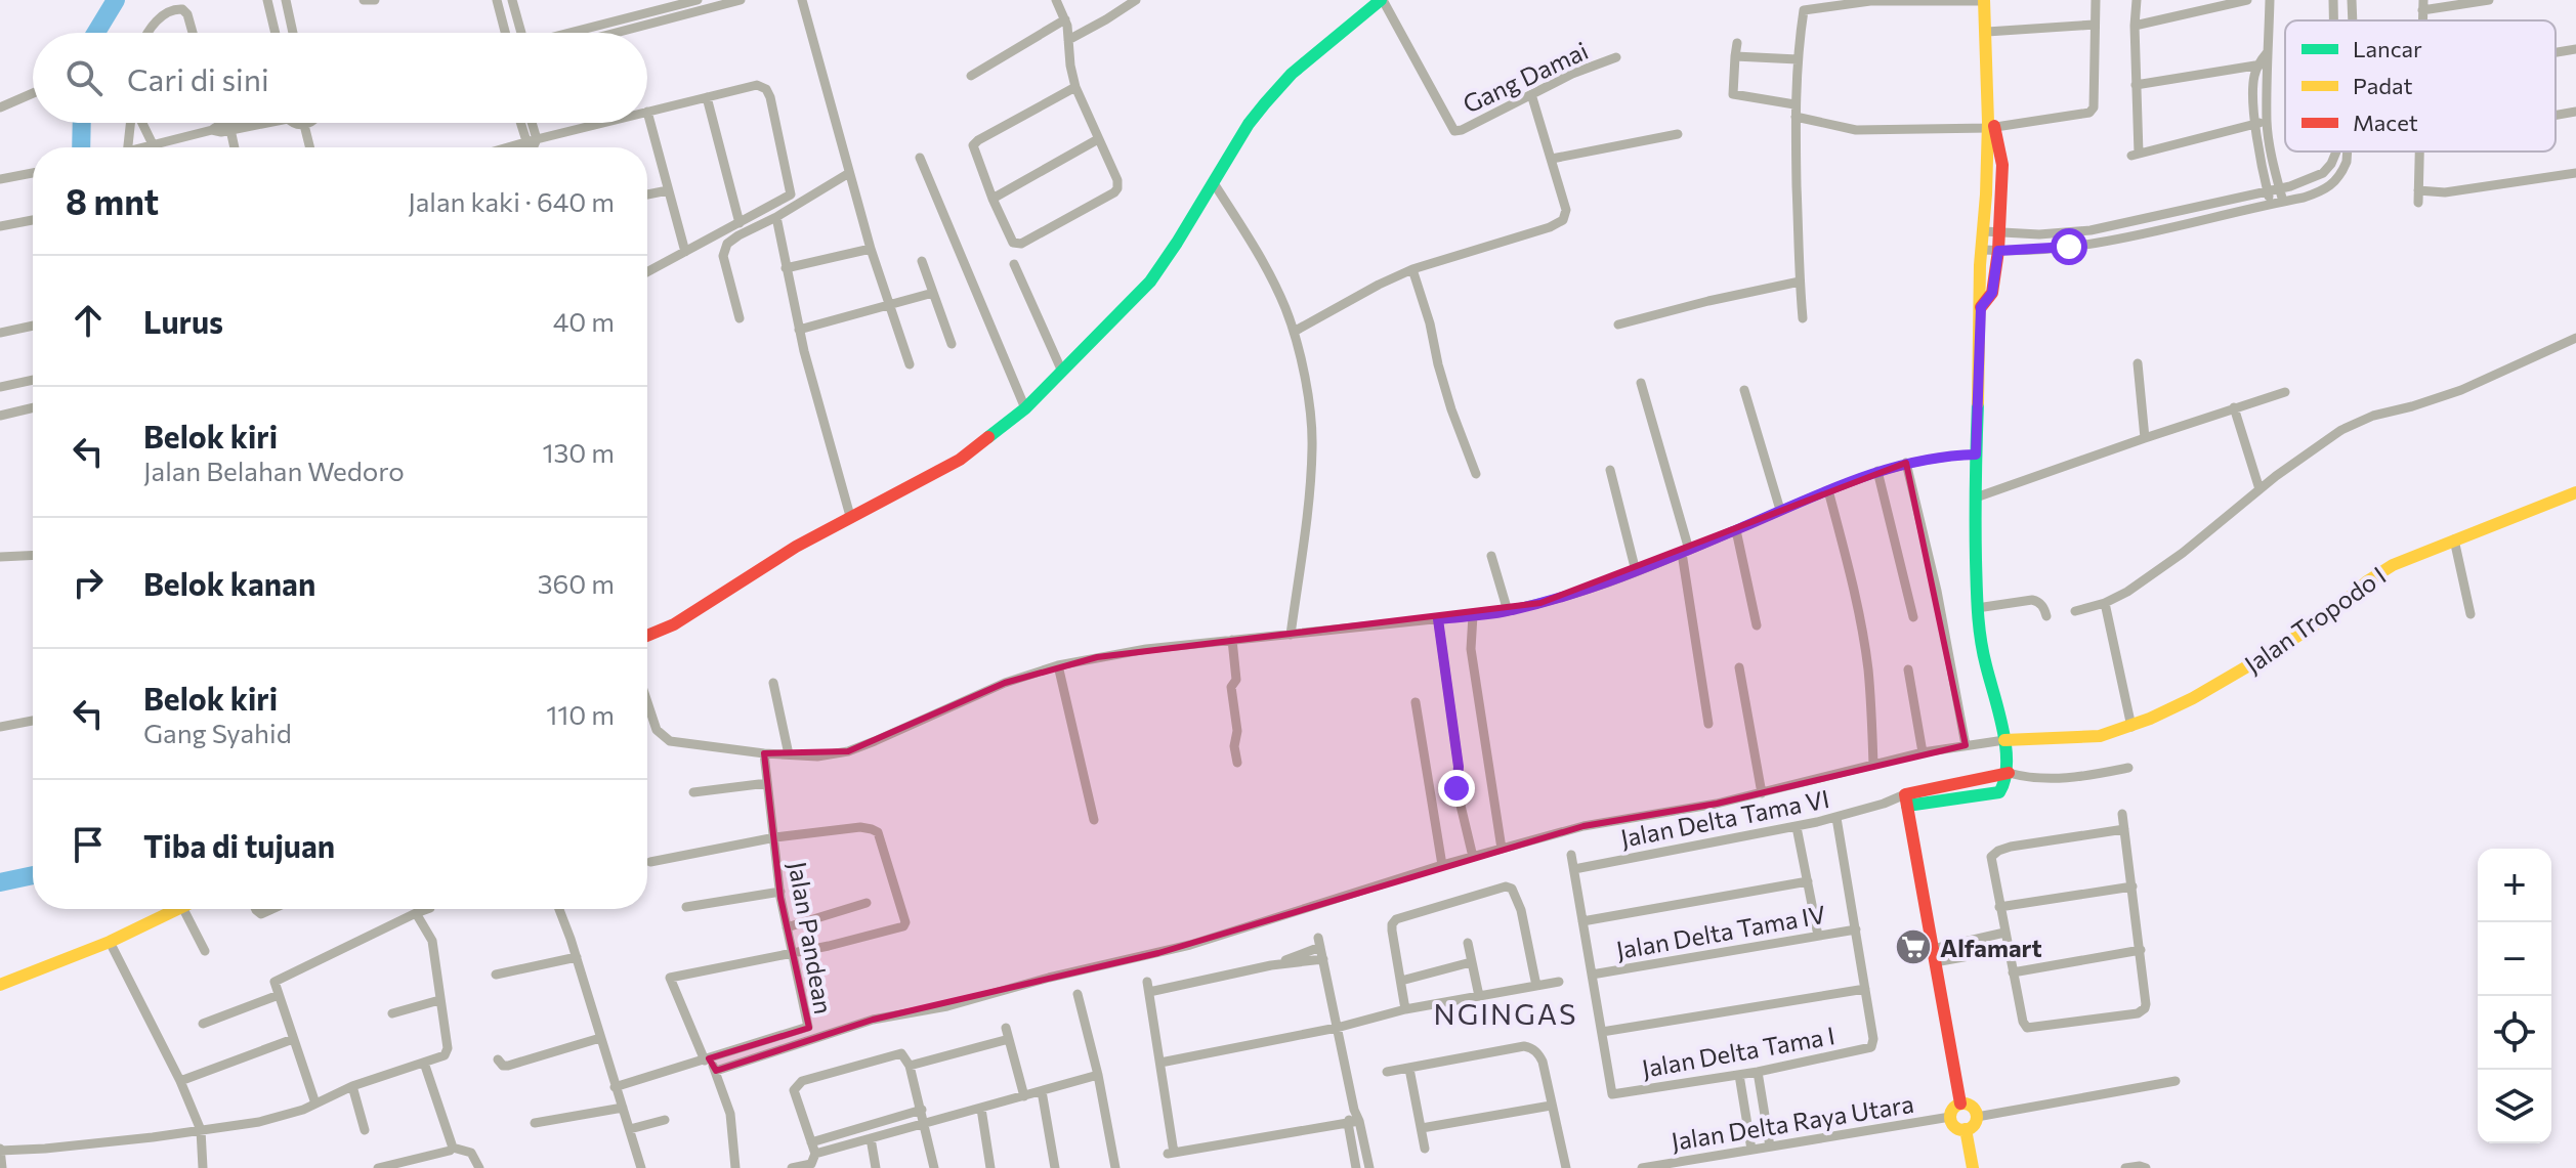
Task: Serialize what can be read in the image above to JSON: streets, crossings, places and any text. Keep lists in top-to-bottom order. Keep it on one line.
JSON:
{"streets":{"street":["Gang Damai","Jalan Tropodo I","Jalan Delta Tama VI","Jalan Delta Tama IV","Jalan Pandean","Jalan Delta Tama I","Jalan Delta Raya Utara"]},"districts":["NGINGAS"],"places":{"supermarket":["Alfamart"]},"legend":["Lancar","Padat","Macet"],"page":{"search":"Cari di sini","heading":["8 mnt","Jalan kaki · 640 m"],"list":[["Lurus","40 m"],["Belok kiri","Jalan Belahan Wedoro","130 m"],["Belok kanan","360 m"],["Belok kiri","Gang Syahid","110 m"],"Tiba di tujuan"],"map_buttons":["+","−"]}}
